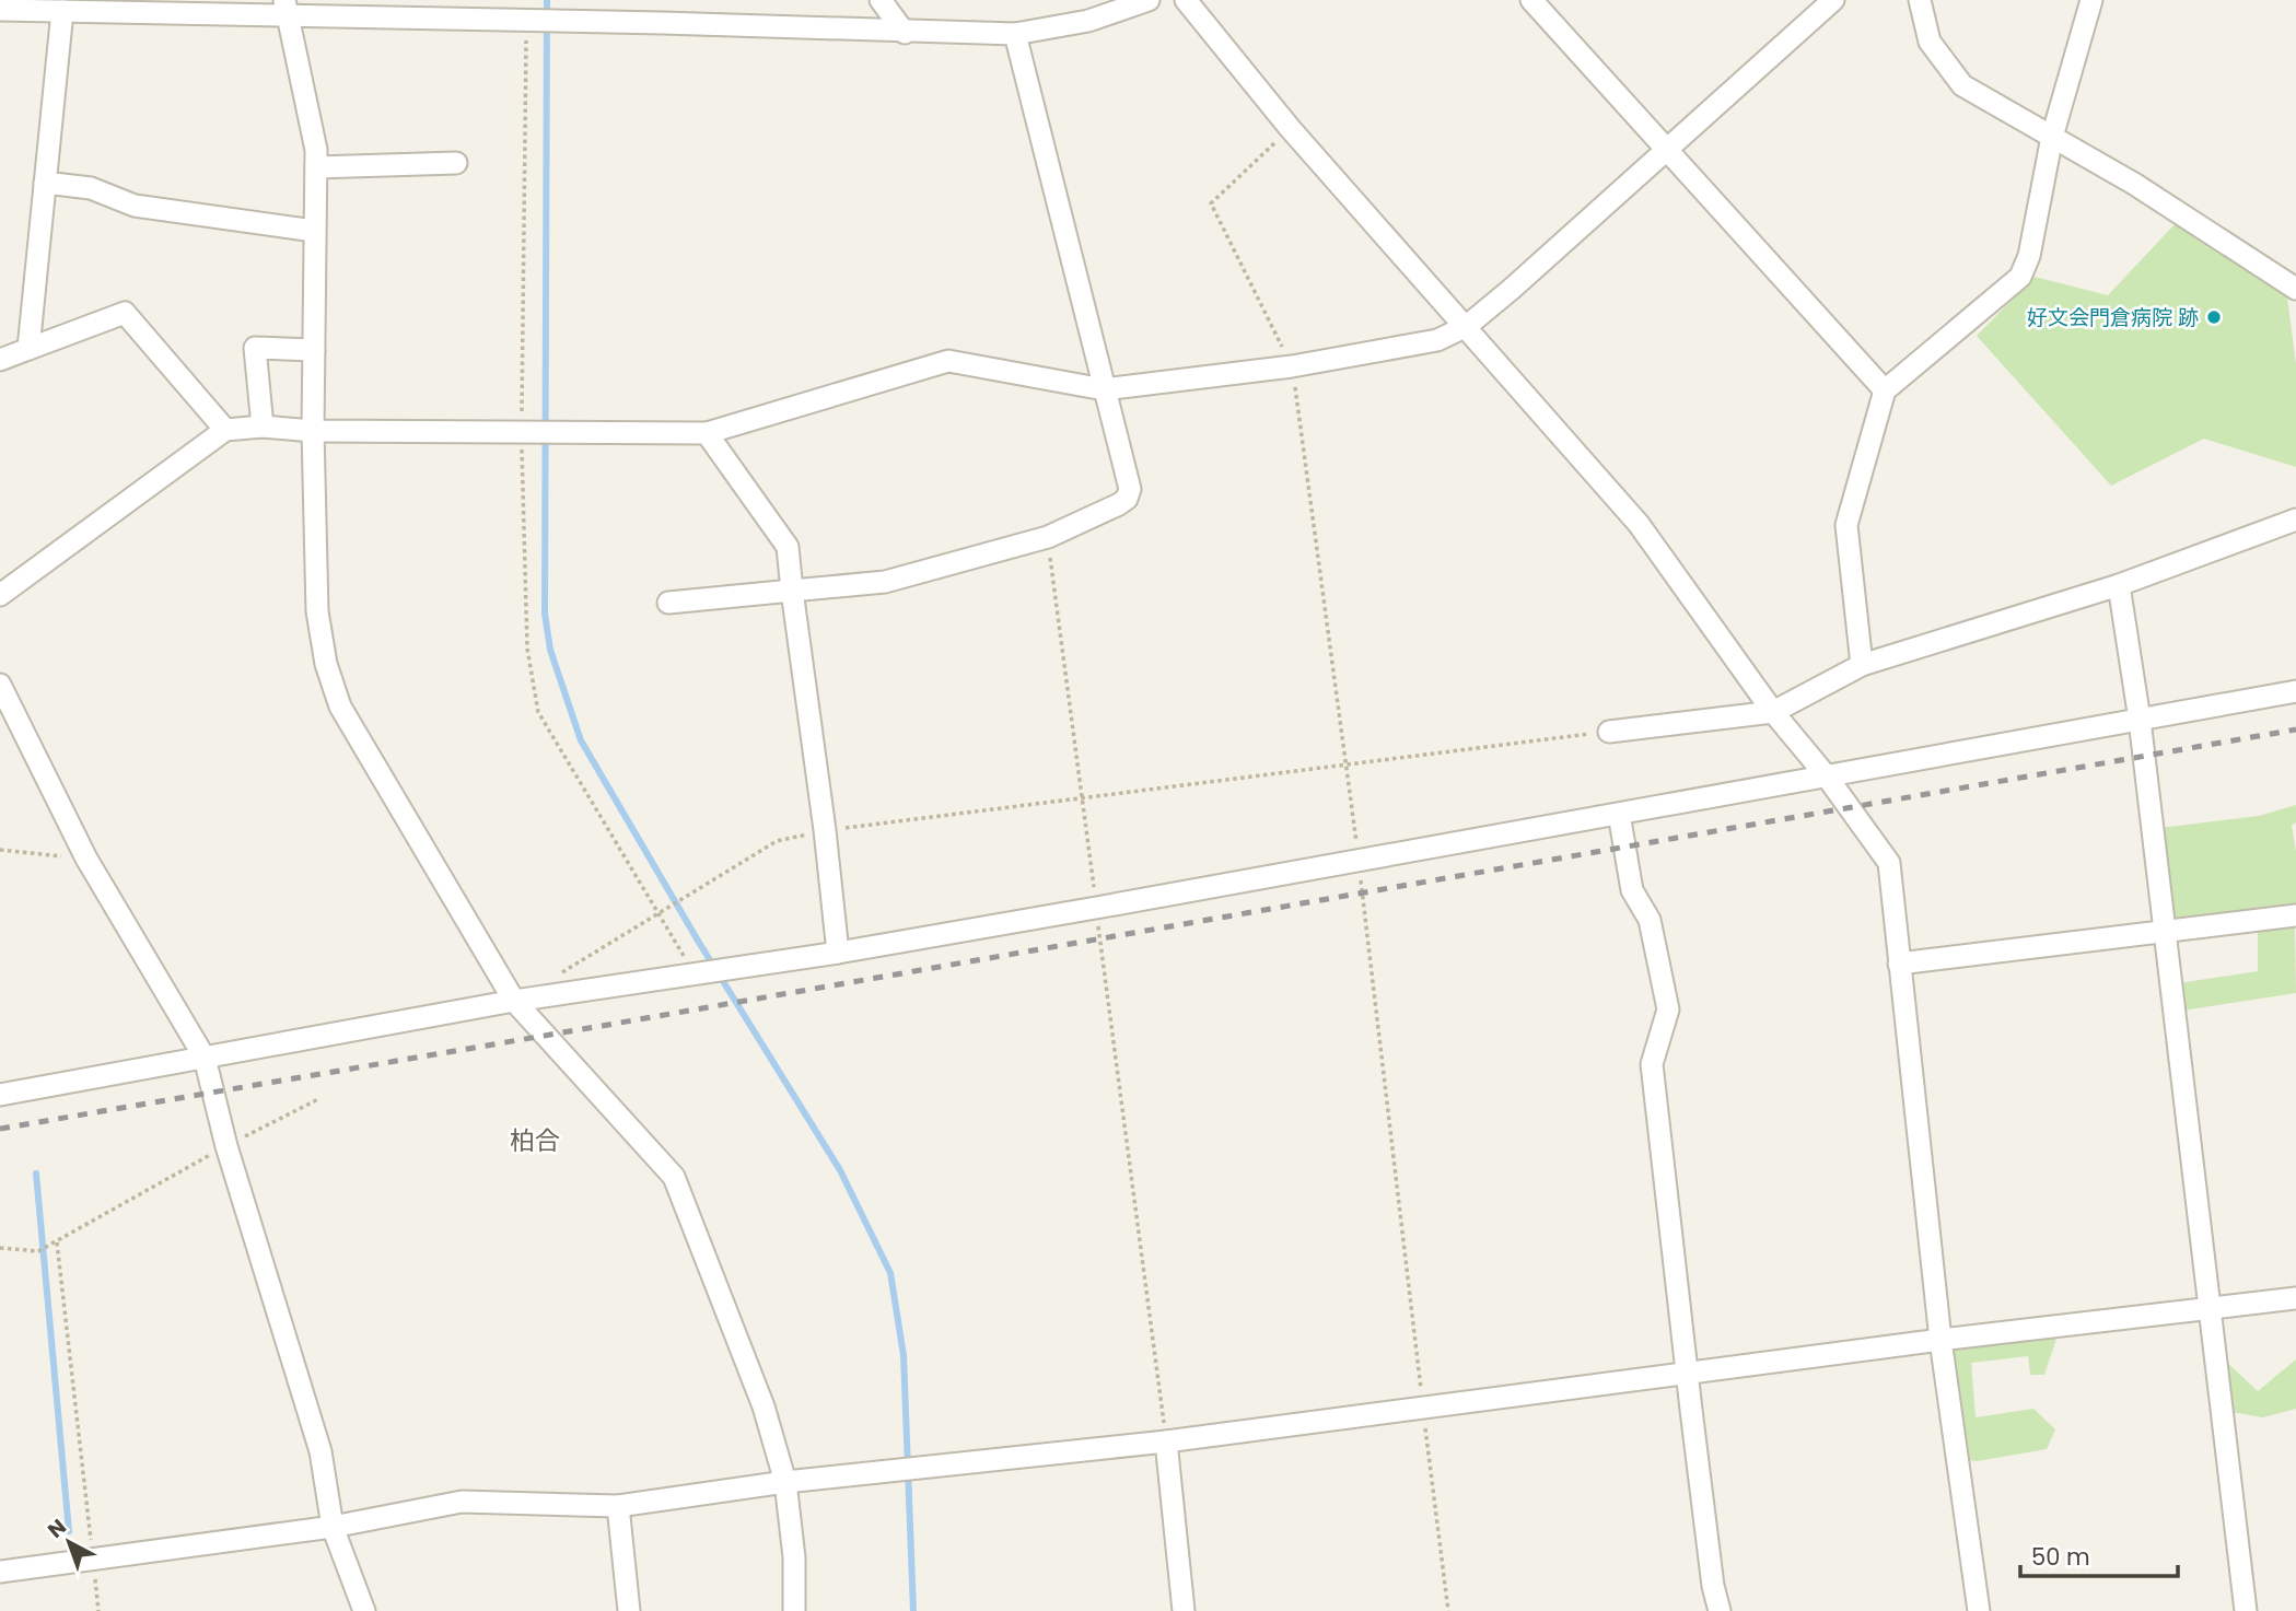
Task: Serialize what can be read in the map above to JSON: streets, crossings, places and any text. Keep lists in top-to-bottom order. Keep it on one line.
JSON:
{"districts":["柏合"],"places":["好文会門倉病院 跡"],"scale_bar":"50 m","north":"top left"}
